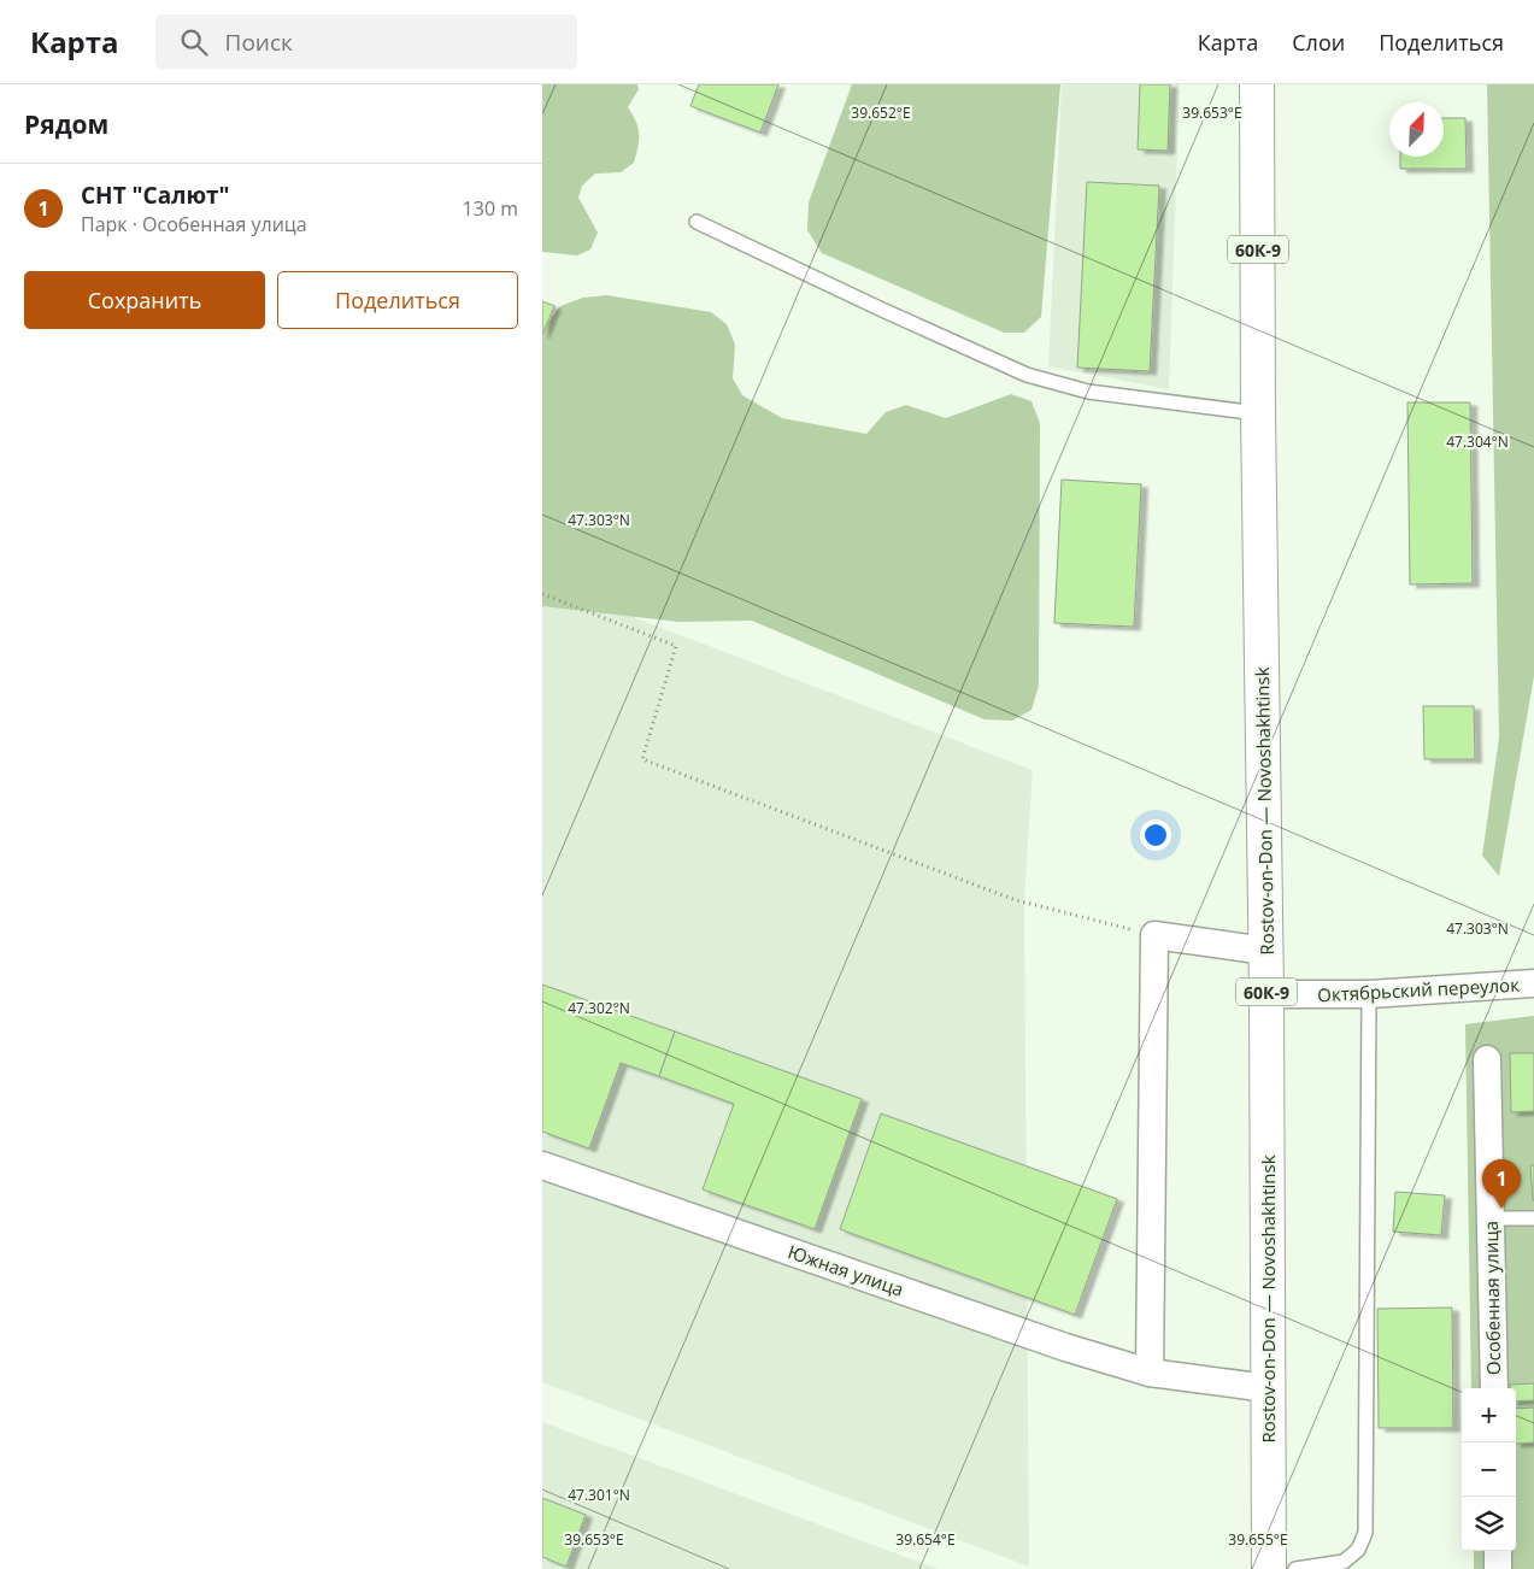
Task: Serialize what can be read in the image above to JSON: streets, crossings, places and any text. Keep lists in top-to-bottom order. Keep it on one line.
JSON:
{"streets":{"main road":["60К-9","Rostov-on-Don — Novoshakhtinsk"],"street":["Октябрьский переулок","Южная улица","Особенная улица"]},"crossings":[["60К-9","Rostov-on-Don — Novoshakhtinsk"],["Rostov-on-Don — Novoshakhtinsk","Октябрьский переулок"],["Rostov-on-Don — Novoshakhtinsk","Южная улица"]],"north":"top right","page":{"header":"Карта","search":"Поиск","nav":["Карта","Слои","Поделиться"],"heading":"Рядом","list":[{"mark":"1","name":"СНТ \"Салют\"","note":"Парк · Особенная улица","value":"130 m"}],"buttons":["Сохранить","Поделиться"],"pins":"1","map_buttons":["+","−"]},"coordinates":["39.652°E","39.653°E","47.304°N","47.303°N","47.302°N","47.301°N","39.654°E","39.655°E"]}
